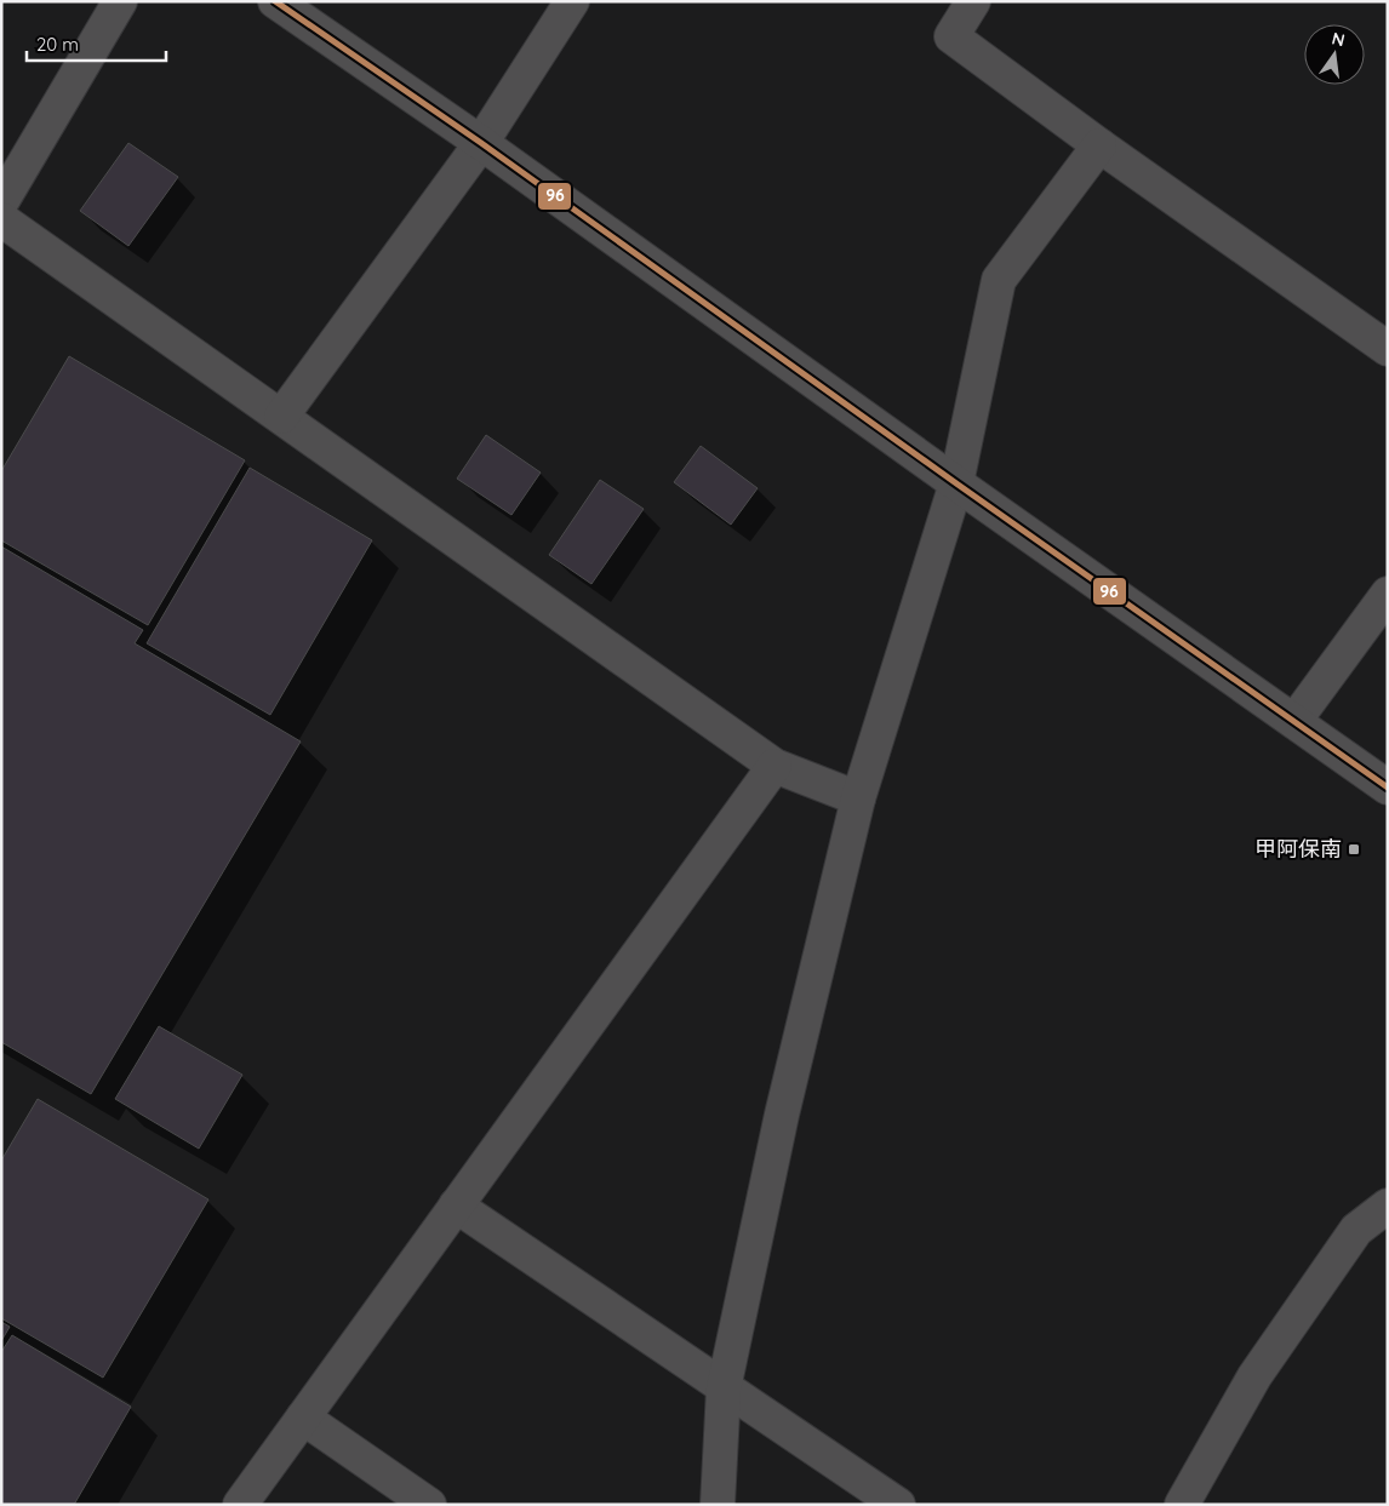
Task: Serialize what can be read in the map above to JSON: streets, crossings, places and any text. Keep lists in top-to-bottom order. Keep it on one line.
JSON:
{"places":{"transit":["甲阿保南"]},"lines":["transit line 96"],"scale_bar":"20 m","north":"top"}
